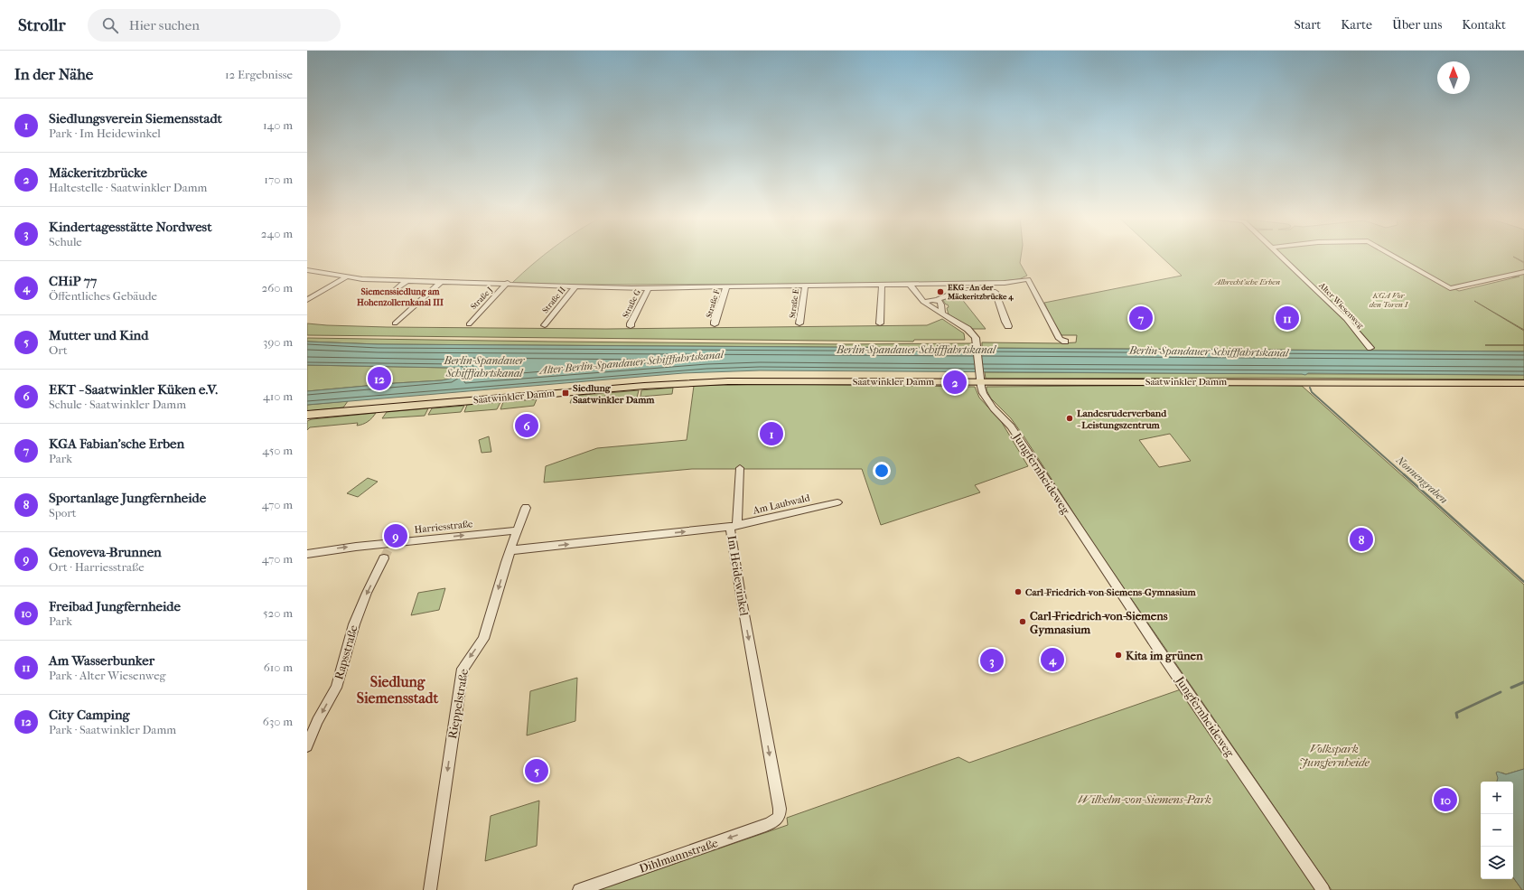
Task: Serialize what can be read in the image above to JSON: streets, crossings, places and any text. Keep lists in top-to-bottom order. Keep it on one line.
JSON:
{"streets":{"main road":["Saatwinkler Damm"],"street":["Straße J","Straße H","Straße G","Straße F","Straße E","Alter Wiesenweg","Jungfernheideweg","Am Laubwald","Harriesstraße","Im Heidewinkel","Rapsstraße","Rieppelstraße","Dihlmannstraße"]},"crossings":[["Saatwinkler Damm","Jungfernheideweg"],["Am Laubwald","Im Heidewinkel"],["Harriesstraße","Rieppelstraße"],["Im Heidewinkel","Rieppelstraße"],["Im Heidewinkel","Dihlmannstraße"]],"one_way":["Harriesstraße","Rapsstraße","Rieppelstraße","Dihlmannstraße"],"districts":["Siemenssiedlung am Hohenzollernkanal III","Siedlung Siemensstadt"],"water":["Berlin-Spandauer Schifffahrtskanal","Alter Berlin-Spandauer Schifffahrtskanal","Nonnengraben"],"parks":["Albrecht'sche Erben","KGA Vor den Toren I","Volkspark Jungfernheide","Wilhelm-von-Siemens-Park"],"places":{"other":["EKG - An der Mäckeritzbrücke 4","Landesruderverband - Leistungszentrum","Carl-Friedrich-von-Siemens-Gymnasium","Carl-Friedrich-von-Siemens Gymnasium","Kita im grünen"],"transit":["Siedlung Saatwinkler Damm"]},"north":"top","page":{"header":"Strollr","search":"Hier suchen","nav":["Start","Karte","Über uns","Kontakt"],"heading":["In der Nähe","12 Ergebnisse"],"list":[{"mark":"1","name":"Siedlungsverein Siemensstadt","note":"Park · Im Heidewinkel","value":"140 m"},{"mark":"2","name":"Mäckeritzbrücke","note":"Haltestelle · Saatwinkler Damm","value":"170 m"},{"mark":"3","name":"Kindertagesstätte Nordwest","note":"Schule","value":"240 m"},{"mark":"4","name":"CHiP 77","note":"Öffentliches Gebäude","value":"260 m"},{"mark":"5","name":"Mutter und Kind","note":"Ort","value":"390 m"},{"mark":"6","name":"EKT - Saatwinkler Küken e.V.","note":"Schule · Saatwinkler Damm","value":"410 m"},{"mark":"7","name":"KGA Fabian'sche Erben","note":"Park","value":"450 m"},{"mark":"8","name":"Sportanlage Jungfernheide","note":"Sport","value":"470 m"},{"mark":"9","name":"Genoveva-Brunnen","note":"Ort · Harriesstraße","value":"470 m"},{"mark":"10","name":"Freibad Jungfernheide","note":"Park","value":"520 m"},{"mark":"11","name":"Am Wasserbunker","note":"Park · Alter Wiesenweg","value":"610 m"},{"mark":"12","name":"City Camping","note":"Park · Saatwinkler Damm","value":"630 m"}],"pins":["7","11","12","2","6","1","9","8","4","3","5","10"],"map_buttons":["+","−"]}}
